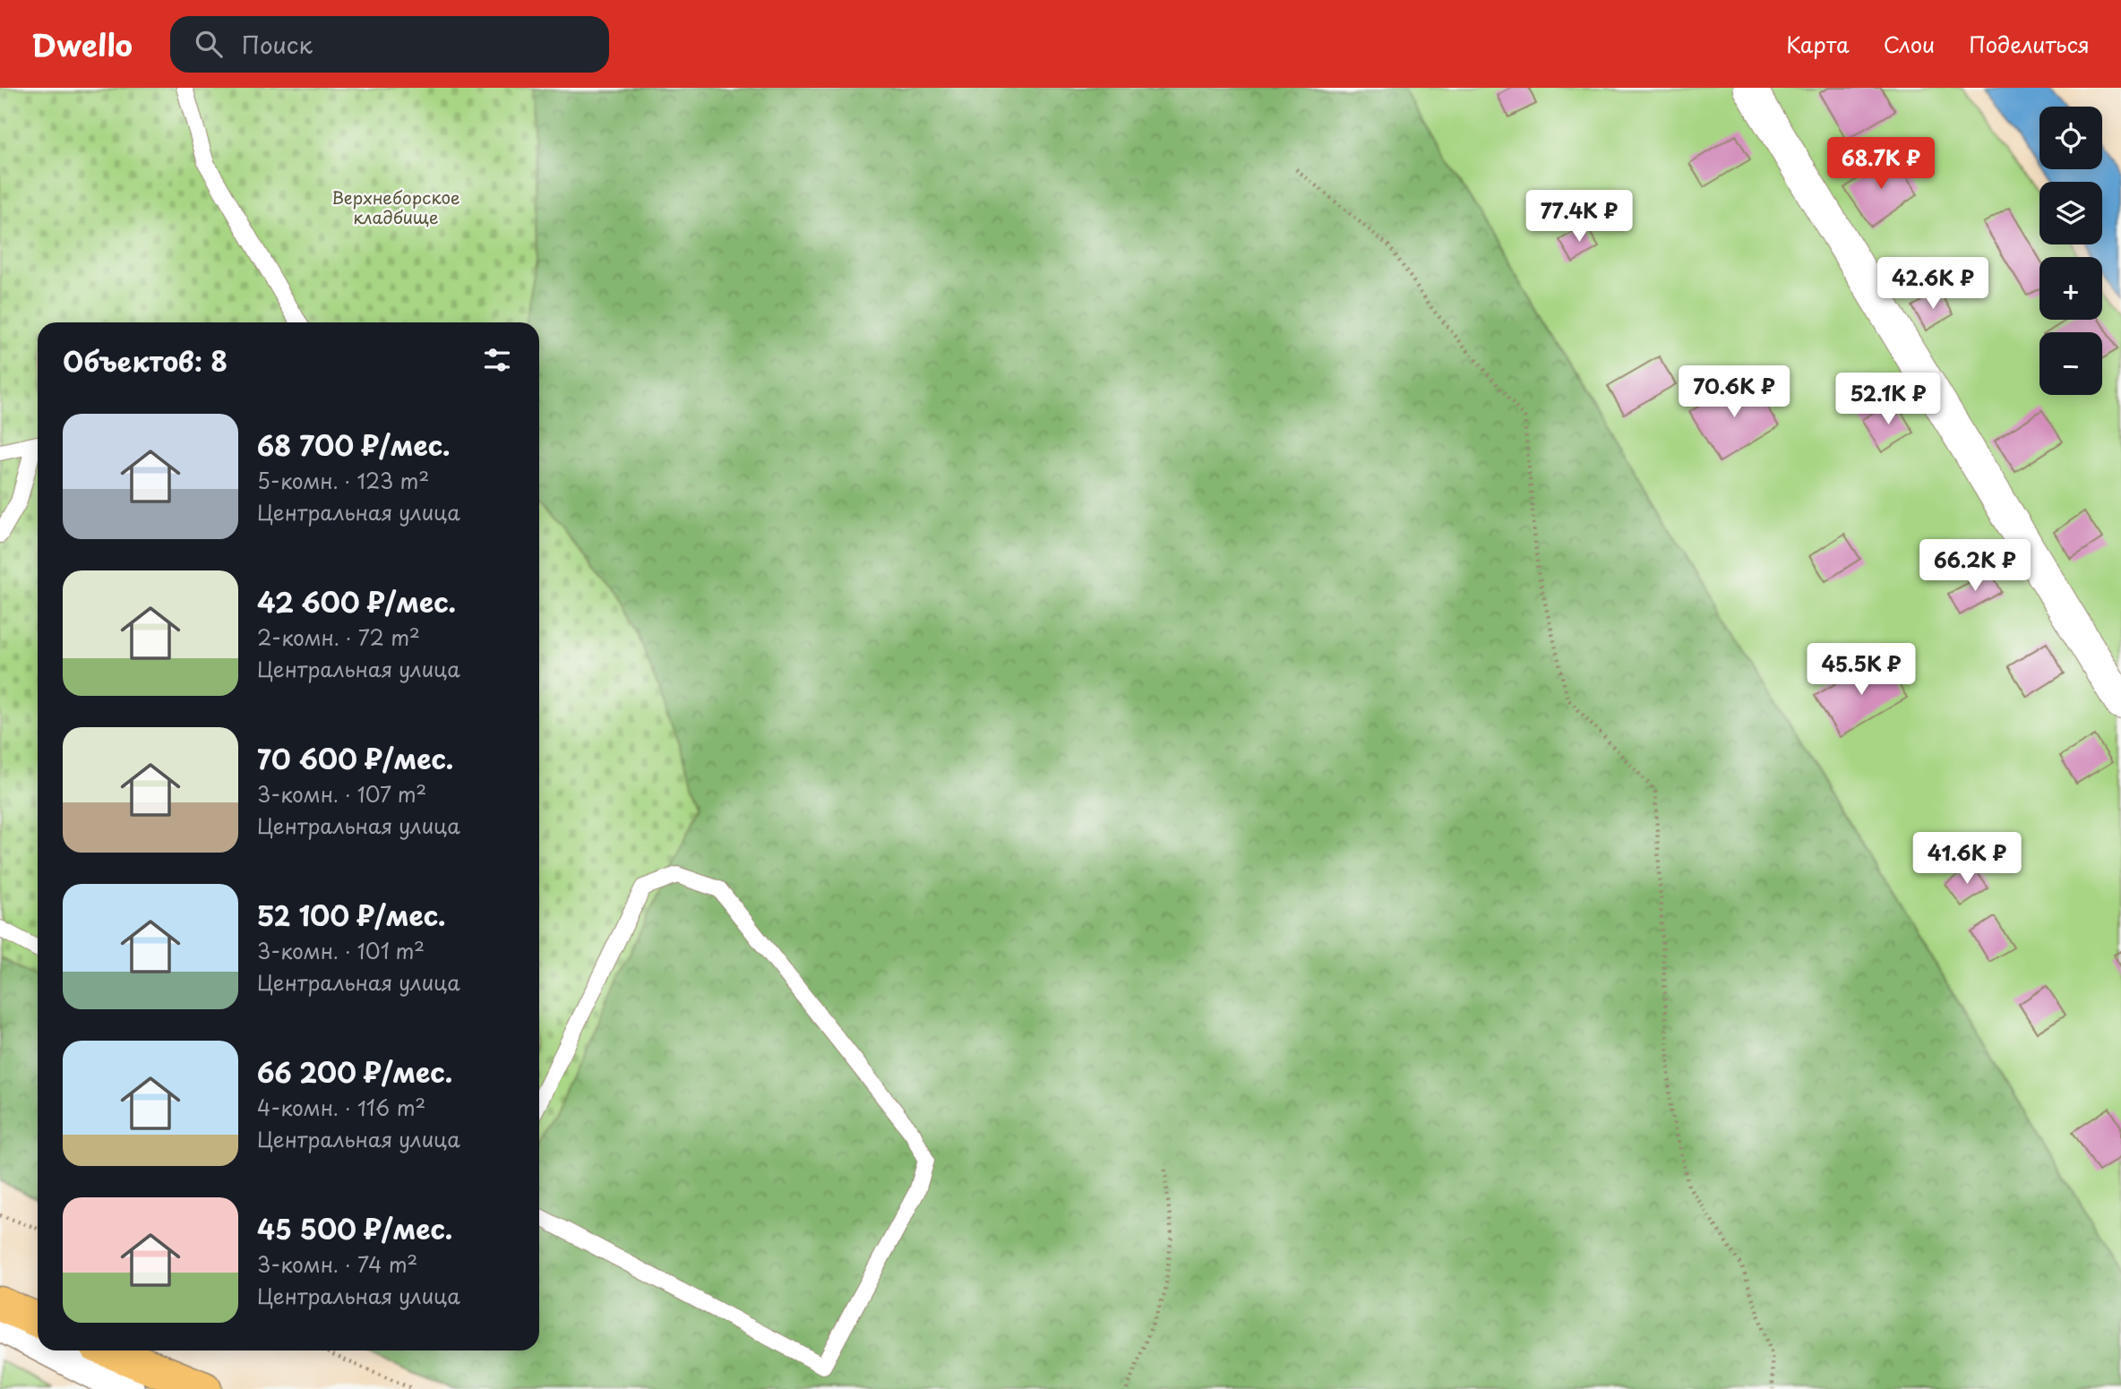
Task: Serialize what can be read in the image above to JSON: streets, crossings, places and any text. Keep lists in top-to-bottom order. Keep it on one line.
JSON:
{"parks":["Верхнеборское кладбище"],"page":{"header":"Dwello","search":"Поиск","nav":["Карта","Слои","Поделиться"],"map_buttons":["+","−"],"price":["68.7K ₽","77.4K ₽","42.6K ₽","70.6K ₽","52.1K ₽","66.2K ₽","45.5K ₽","41.6K ₽"],"heading":"Объектов: 8","list":[{"name":"68 700 ₽/мес.","note":"5-комн. · 123 m² · Центральная улица"},{"name":"42 600 ₽/мес.","note":"2-комн. · 72 m² · Центральная улица"},{"name":"70 600 ₽/мес.","note":"3-комн. · 107 m² · Центральная улица"},{"name":"52 100 ₽/мес.","note":"3-комн. · 101 m² · Центральная улица"},{"name":"66 200 ₽/мес.","note":"4-комн. · 116 m² · Центральная улица"},{"name":"45 500 ₽/мес.","note":"3-комн. · 74 m² · Центральная улица"}]}}
